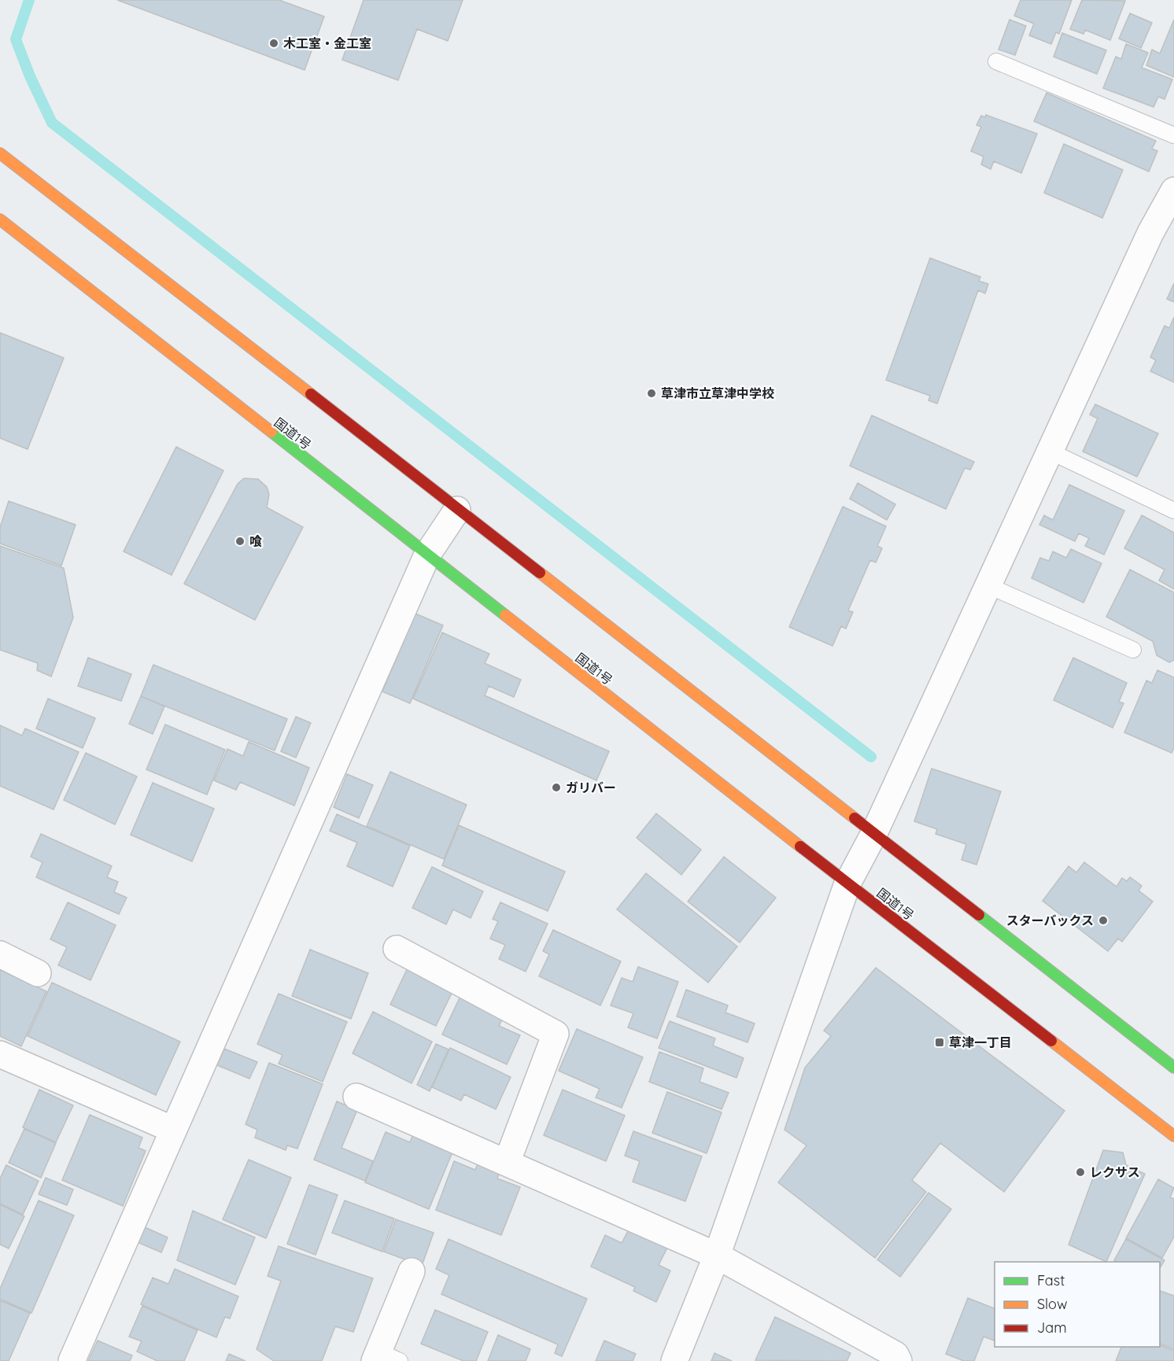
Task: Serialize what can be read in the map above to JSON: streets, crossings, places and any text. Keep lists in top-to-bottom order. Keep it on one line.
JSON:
{"streets":{"highway":["国道1号"]},"places":{"other":["木工室・金工室","草津市立草津中学校","喰","ガリバー","スターバックス","レクサス"],"transit":["草津一丁目"]},"legend":["Fast","Slow","Jam"]}
